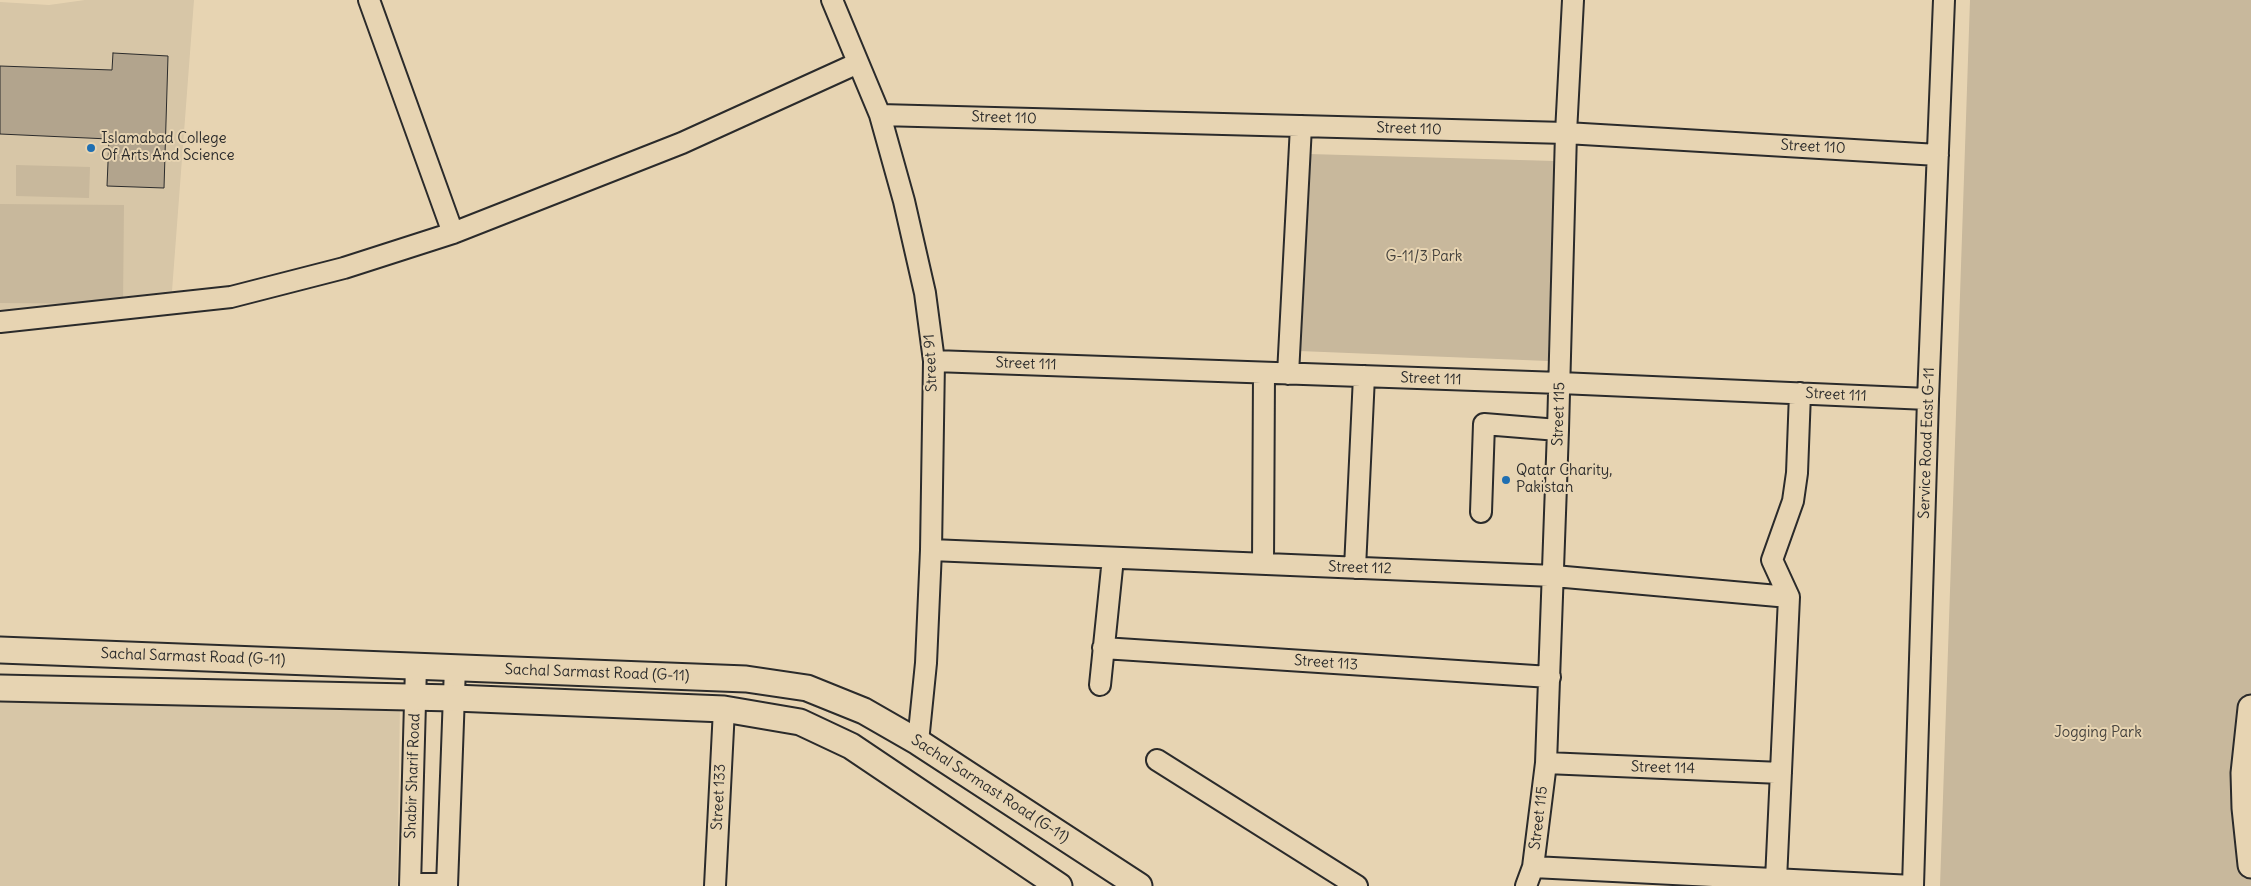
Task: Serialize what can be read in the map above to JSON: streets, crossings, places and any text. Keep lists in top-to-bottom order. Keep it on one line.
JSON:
{"streets":{"main road":["Sachal Sarmast Road (G-11)"],"street":["Street 110","Street 91","Street 111","Street 115","Service Road East G-11","Street 112","Street 113","Street 114","Shabir Sharif Road","Street 133"]},"crossings":[["Street 110","Street 91"],["Street 110","Street 115"],["Street 110","Service Road East G-11"],["Street 91","Street 111"],["Street 91","Street 112"],["Street 91","Sachal Sarmast Road (G-11)"],["Street 111","Street 115"],["Street 111","Service Road East G-11"],["Street 115","Street 112"],["Street 115","Street 113"],["Street 115","Street 114"],["Sachal Sarmast Road (G-11)","Shabir Sharif Road"],["Sachal Sarmast Road (G-11)","Street 133"]],"parks":["G-11/3 Park","Jogging Park"],"places":["Islamabad College Of Arts And Science","Qatar Charity, Pakistan"]}
